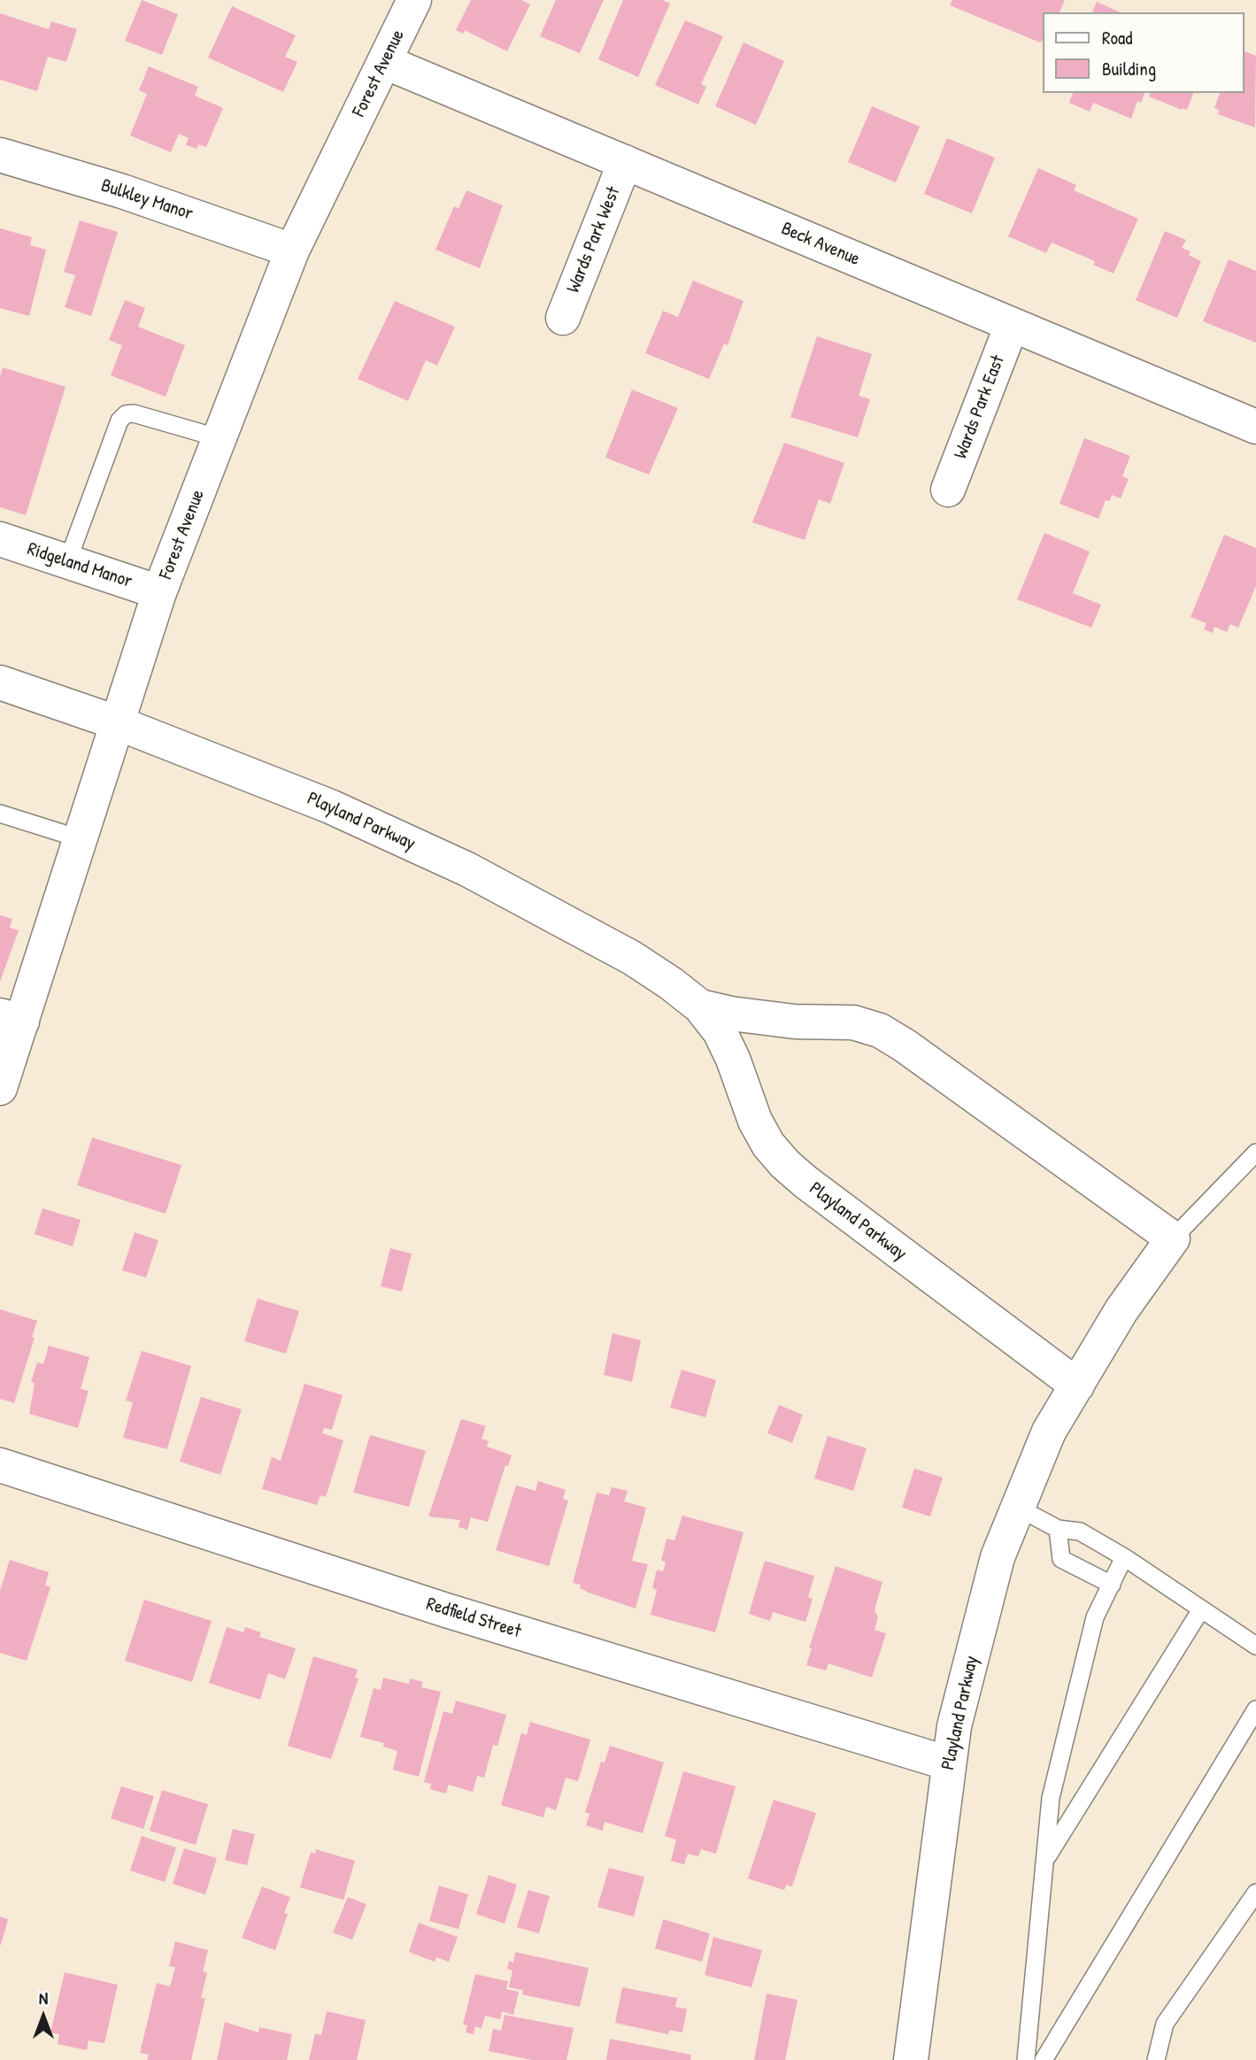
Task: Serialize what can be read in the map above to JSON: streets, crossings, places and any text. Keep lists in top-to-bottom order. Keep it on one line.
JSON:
{"streets":{"street":["Forest Avenue","Bulkley Manor","Wards Park West","Beck Avenue","Wards Park East","Ridgeland Manor","Playland Parkway","Redfield Street"]},"crossings":[["Forest Avenue","Bulkley Manor"],["Forest Avenue","Beck Avenue"],["Forest Avenue","Ridgeland Manor"],["Forest Avenue","Playland Parkway"],["Wards Park West","Beck Avenue"],["Beck Avenue","Wards Park East"],["Playland Parkway","Redfield Street"]],"legend":["Road","Building"],"north":"top"}
